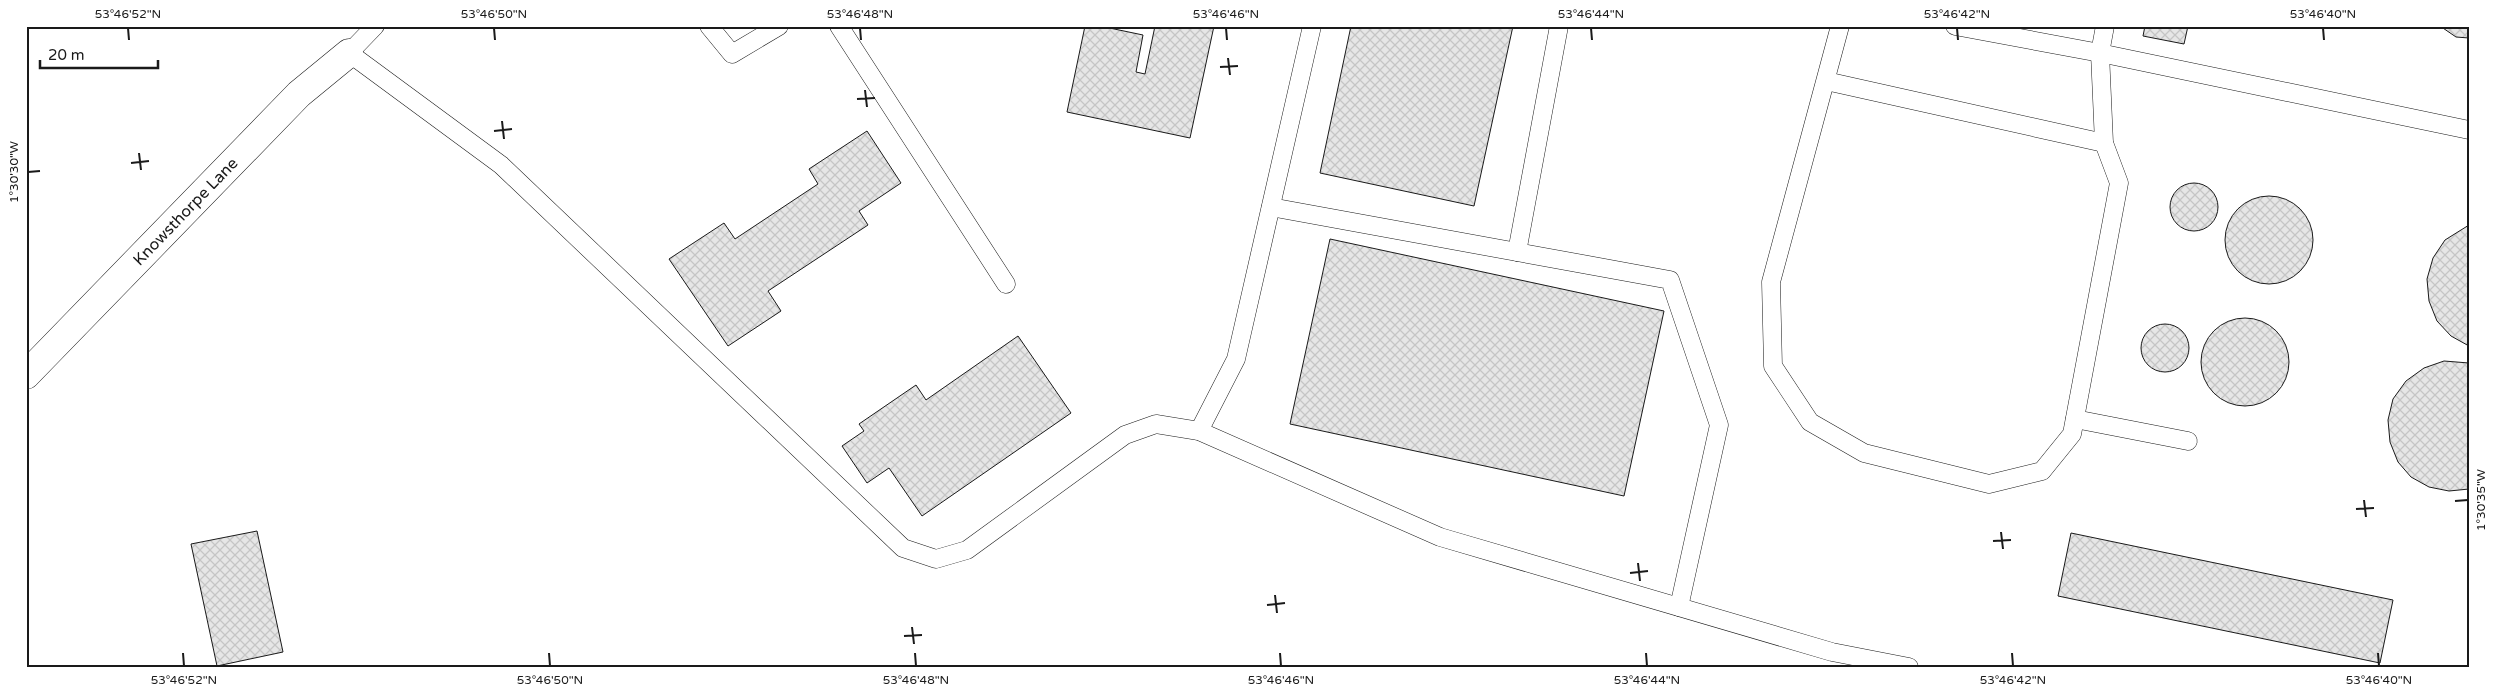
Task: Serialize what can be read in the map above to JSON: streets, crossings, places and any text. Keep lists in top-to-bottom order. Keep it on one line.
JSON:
{"streets":{"street":["Knowsthorpe Lane"]},"scale_bar":"20 m","coordinates":["53°46'52\"N","53°46'50\"N","53°46'48\"N","53°46'46\"N","53°46'44\"N","53°46'42\"N","53°46'40\"N","1°30'30\"W","1°30'35\"W"]}
